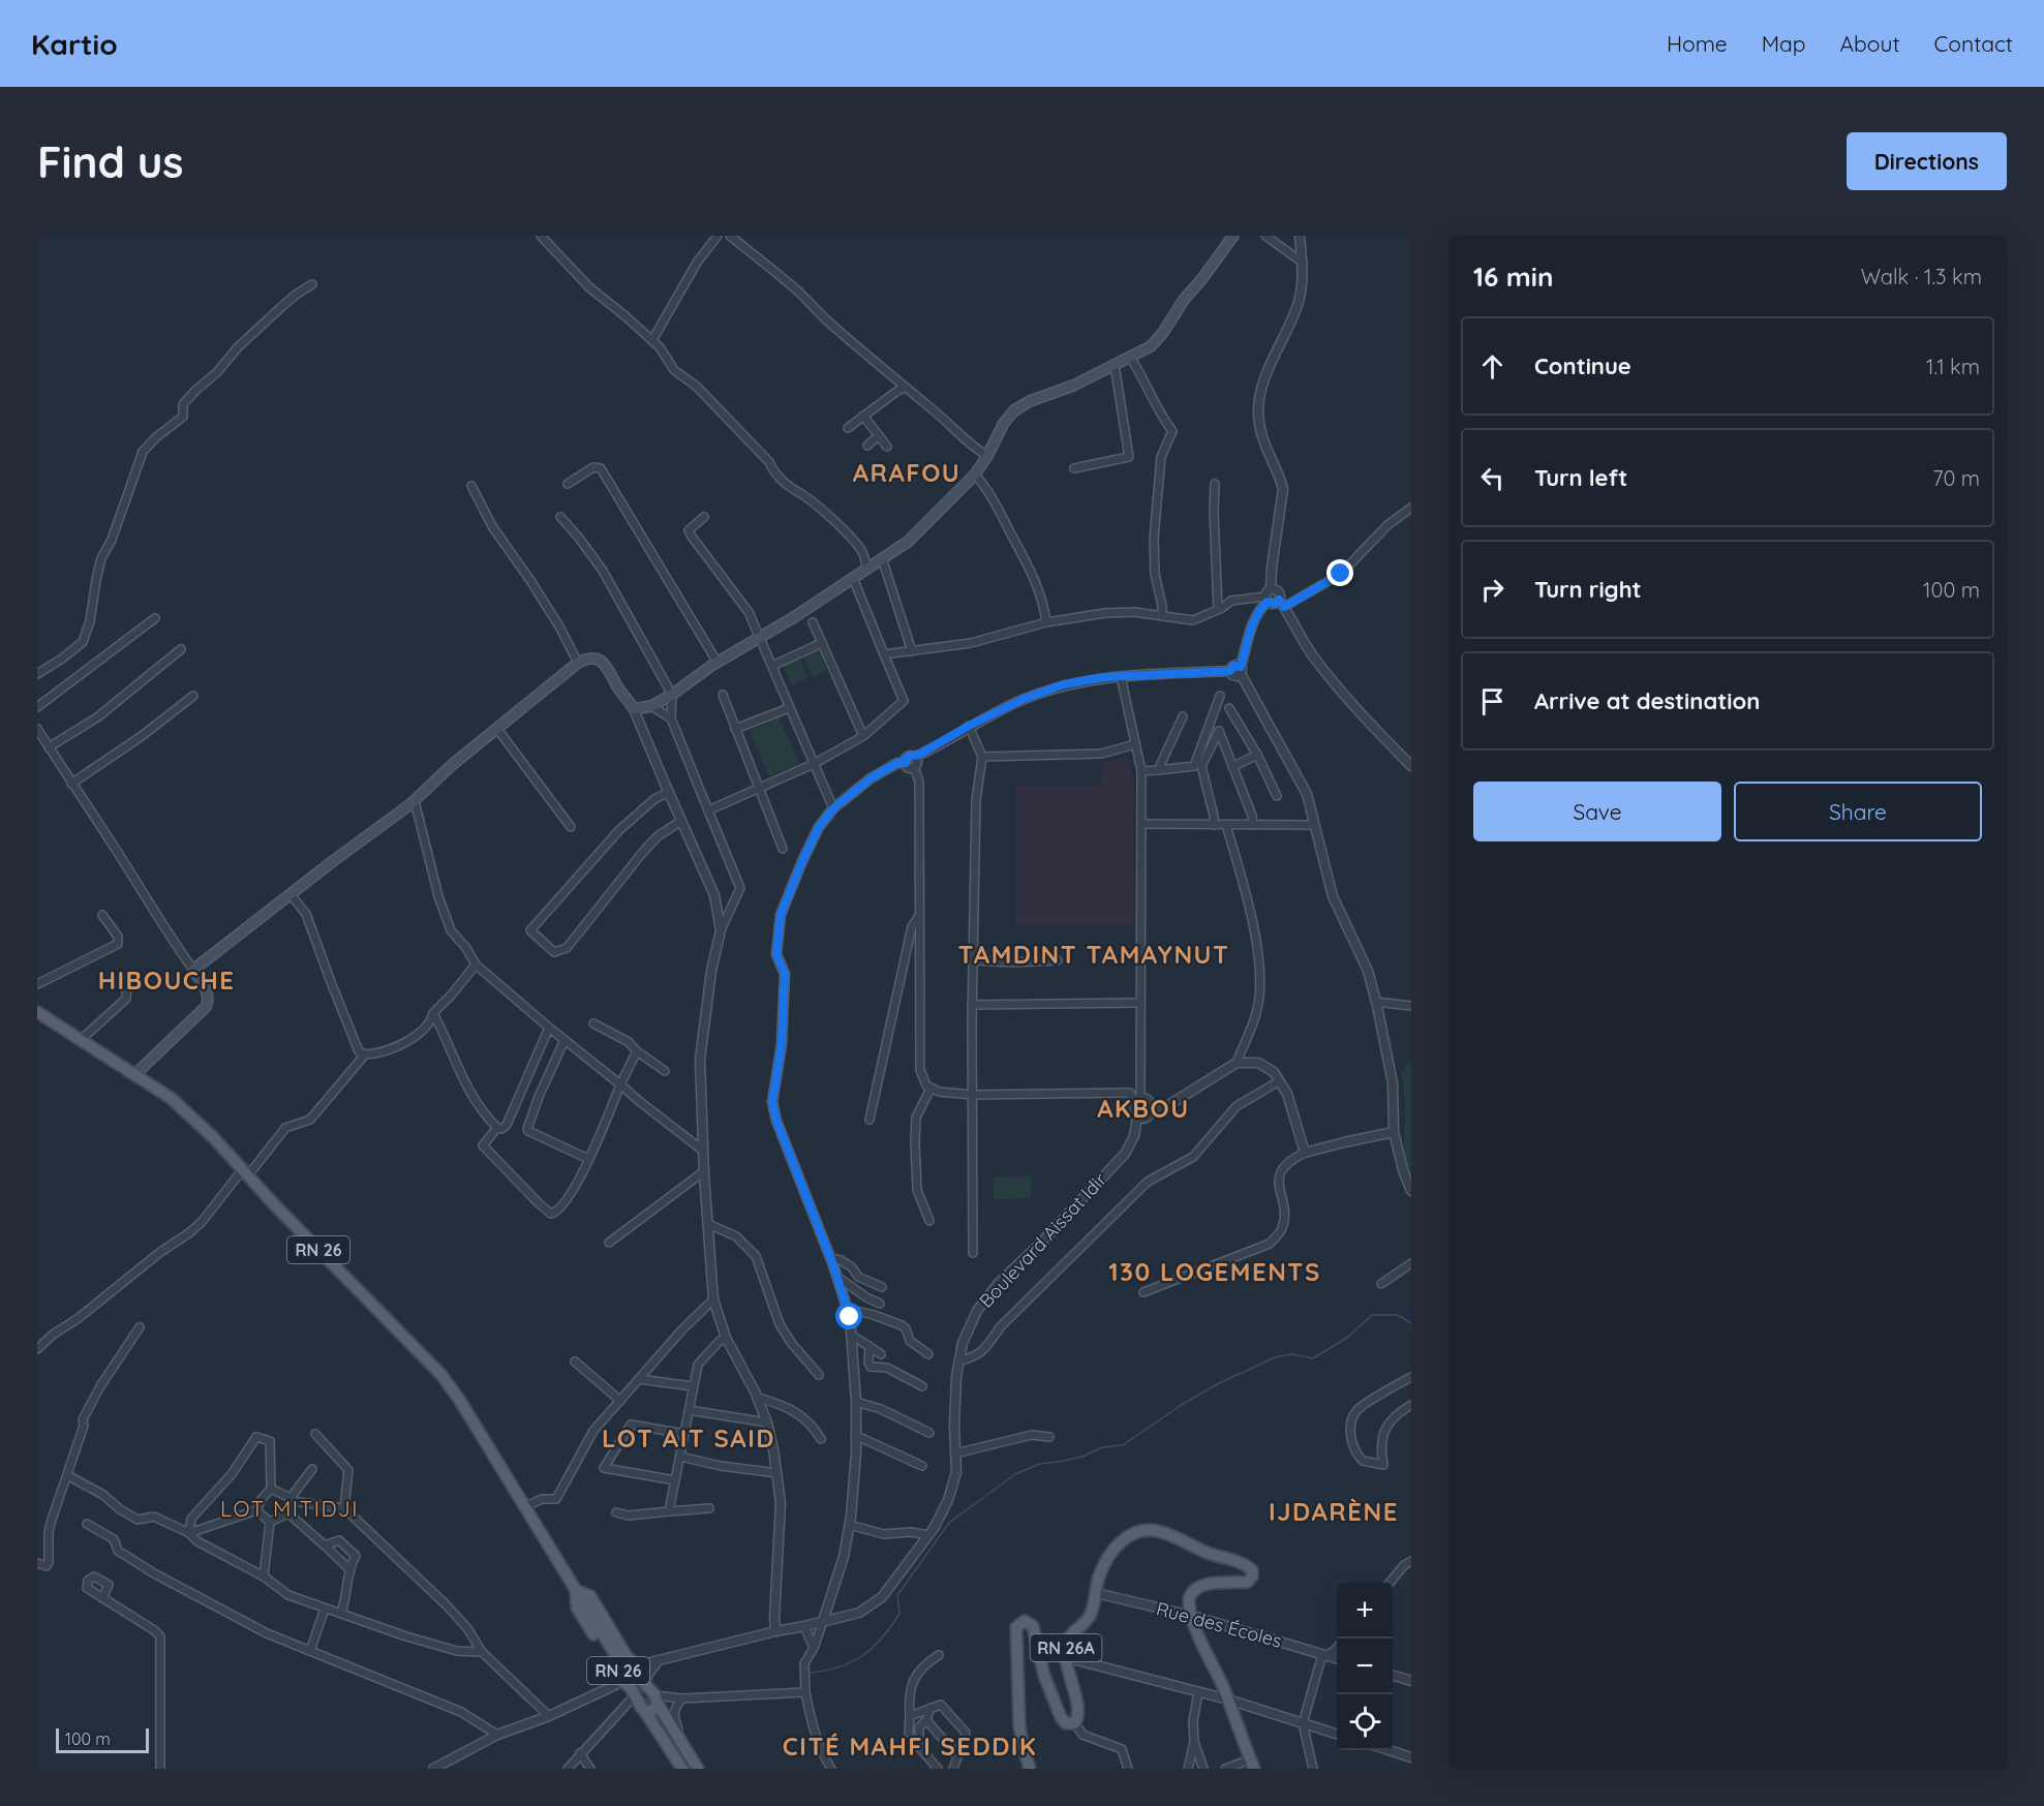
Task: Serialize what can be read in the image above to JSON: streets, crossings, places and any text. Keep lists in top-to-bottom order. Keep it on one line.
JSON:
{"streets":{"main road":["RN 26","RN 26A"],"street":["Boulevard Aissat Idir","Rue des Écoles"]},"crossings":[["Boulevard Aissat Idir","RN 26"],["Rue des Écoles","RN 26A"]],"districts":["ARAFOU","TAMDINT TAMAYNUT","HIBOUCHE","AKBOU","130 LOGEMENTS","LOT AIT SAID","LOT MITIDJI","IJDARÈNE","CITÉ MAHFI SEDDIK"],"scale_bar":"100 m","page":{"header":"Kartio","nav":["Home","Map","About","Contact"],"buttons":["Directions",["Save","Share"]],"title":"Find us","heading":["16 min","Walk · 1.3 km"],"list":[["Continue","1.1 km"],["Turn left","70 m"],["Turn right","100 m"],"Arrive at destination"],"map_buttons":["+","−"],"scale":"100 m"}}
